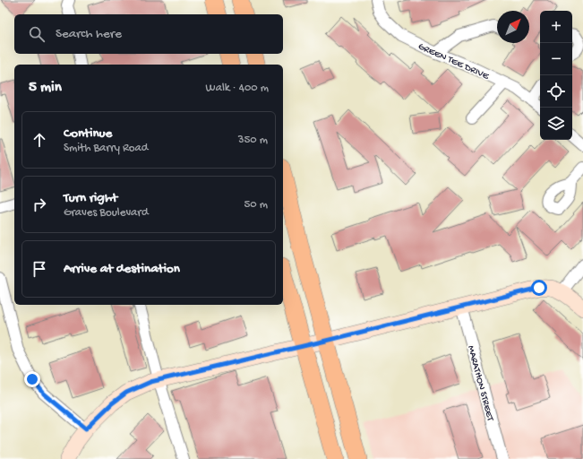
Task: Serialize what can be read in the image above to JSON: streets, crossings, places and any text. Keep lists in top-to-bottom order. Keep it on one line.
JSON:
{"streets":{"street":["GREEN TEE DRIVE","MARATHON STREET"]},"north":"top right","page":{"map_buttons":["+","−"],"search":"Search here","heading":["5 min","Walk · 400 m"],"list":[["Continue","Smith Barry Road","350 m"],["Turn right","Graves Boulevard","50 m"],"Arrive at destination"]}}
